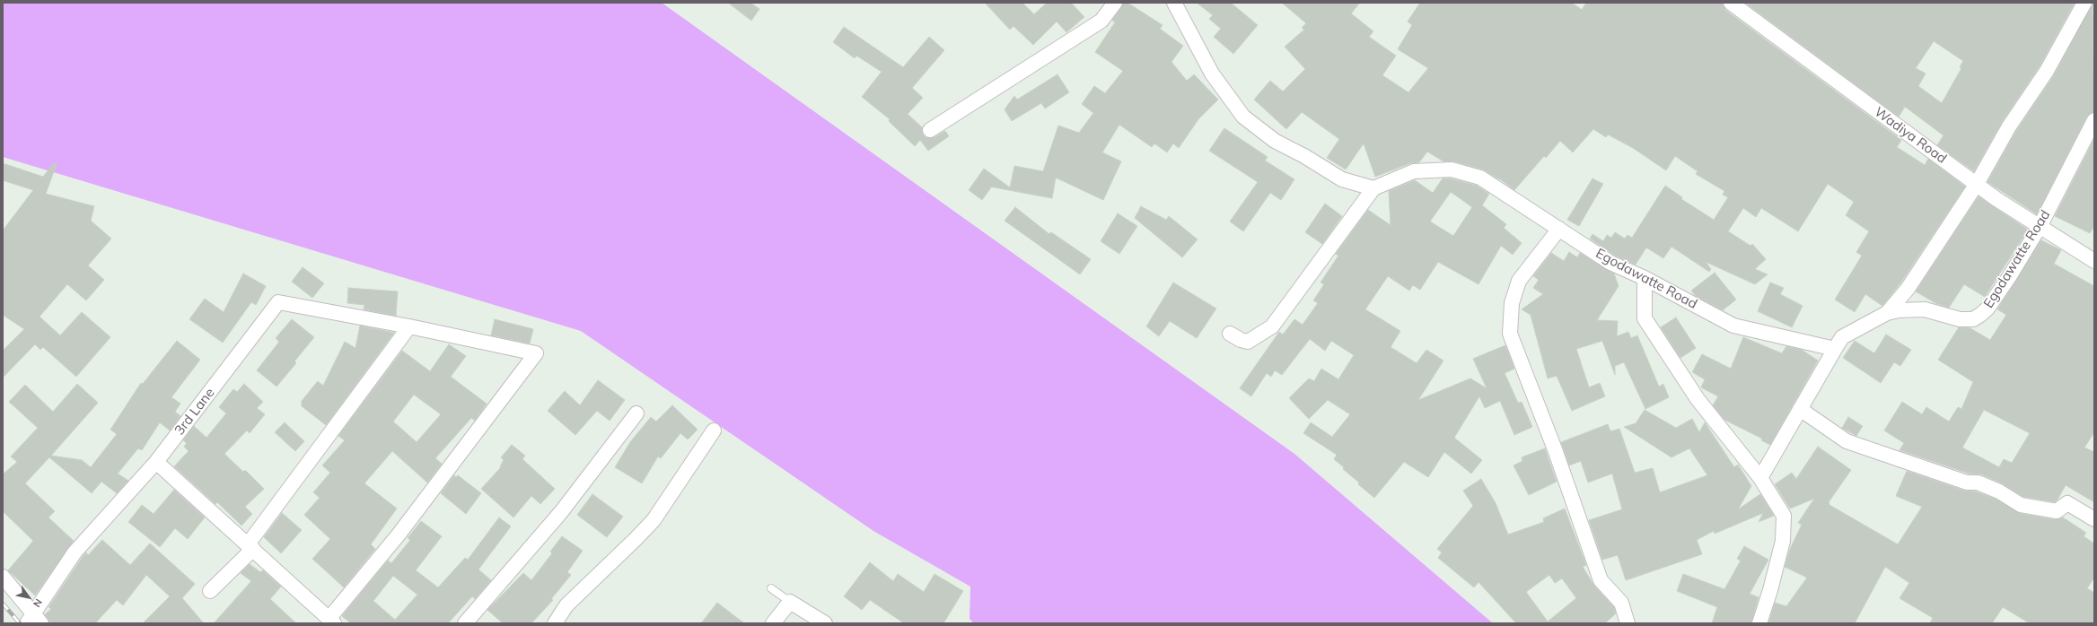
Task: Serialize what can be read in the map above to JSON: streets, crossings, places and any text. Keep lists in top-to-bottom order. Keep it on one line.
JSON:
{"streets":{"street":["Wadiya Road","Egodawatte Road","3rd Lane"]},"crossings":[["Wadiya Road","Egodawatte Road"]],"north":"bottom right"}
